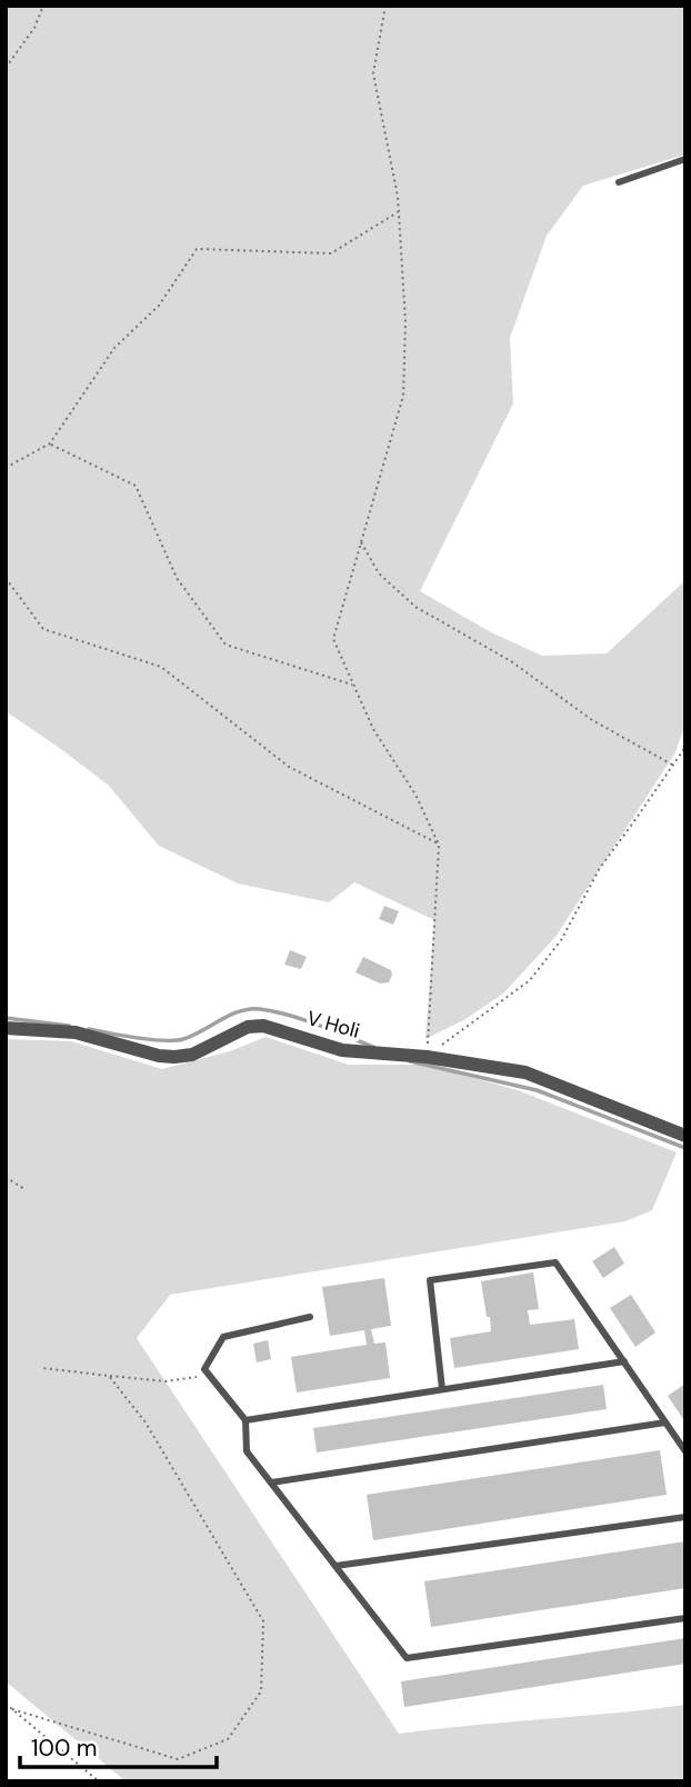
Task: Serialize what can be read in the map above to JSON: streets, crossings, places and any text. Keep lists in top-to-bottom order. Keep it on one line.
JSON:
{"streets":{"street":["V Holi"]},"scale_bar":"100 m"}
